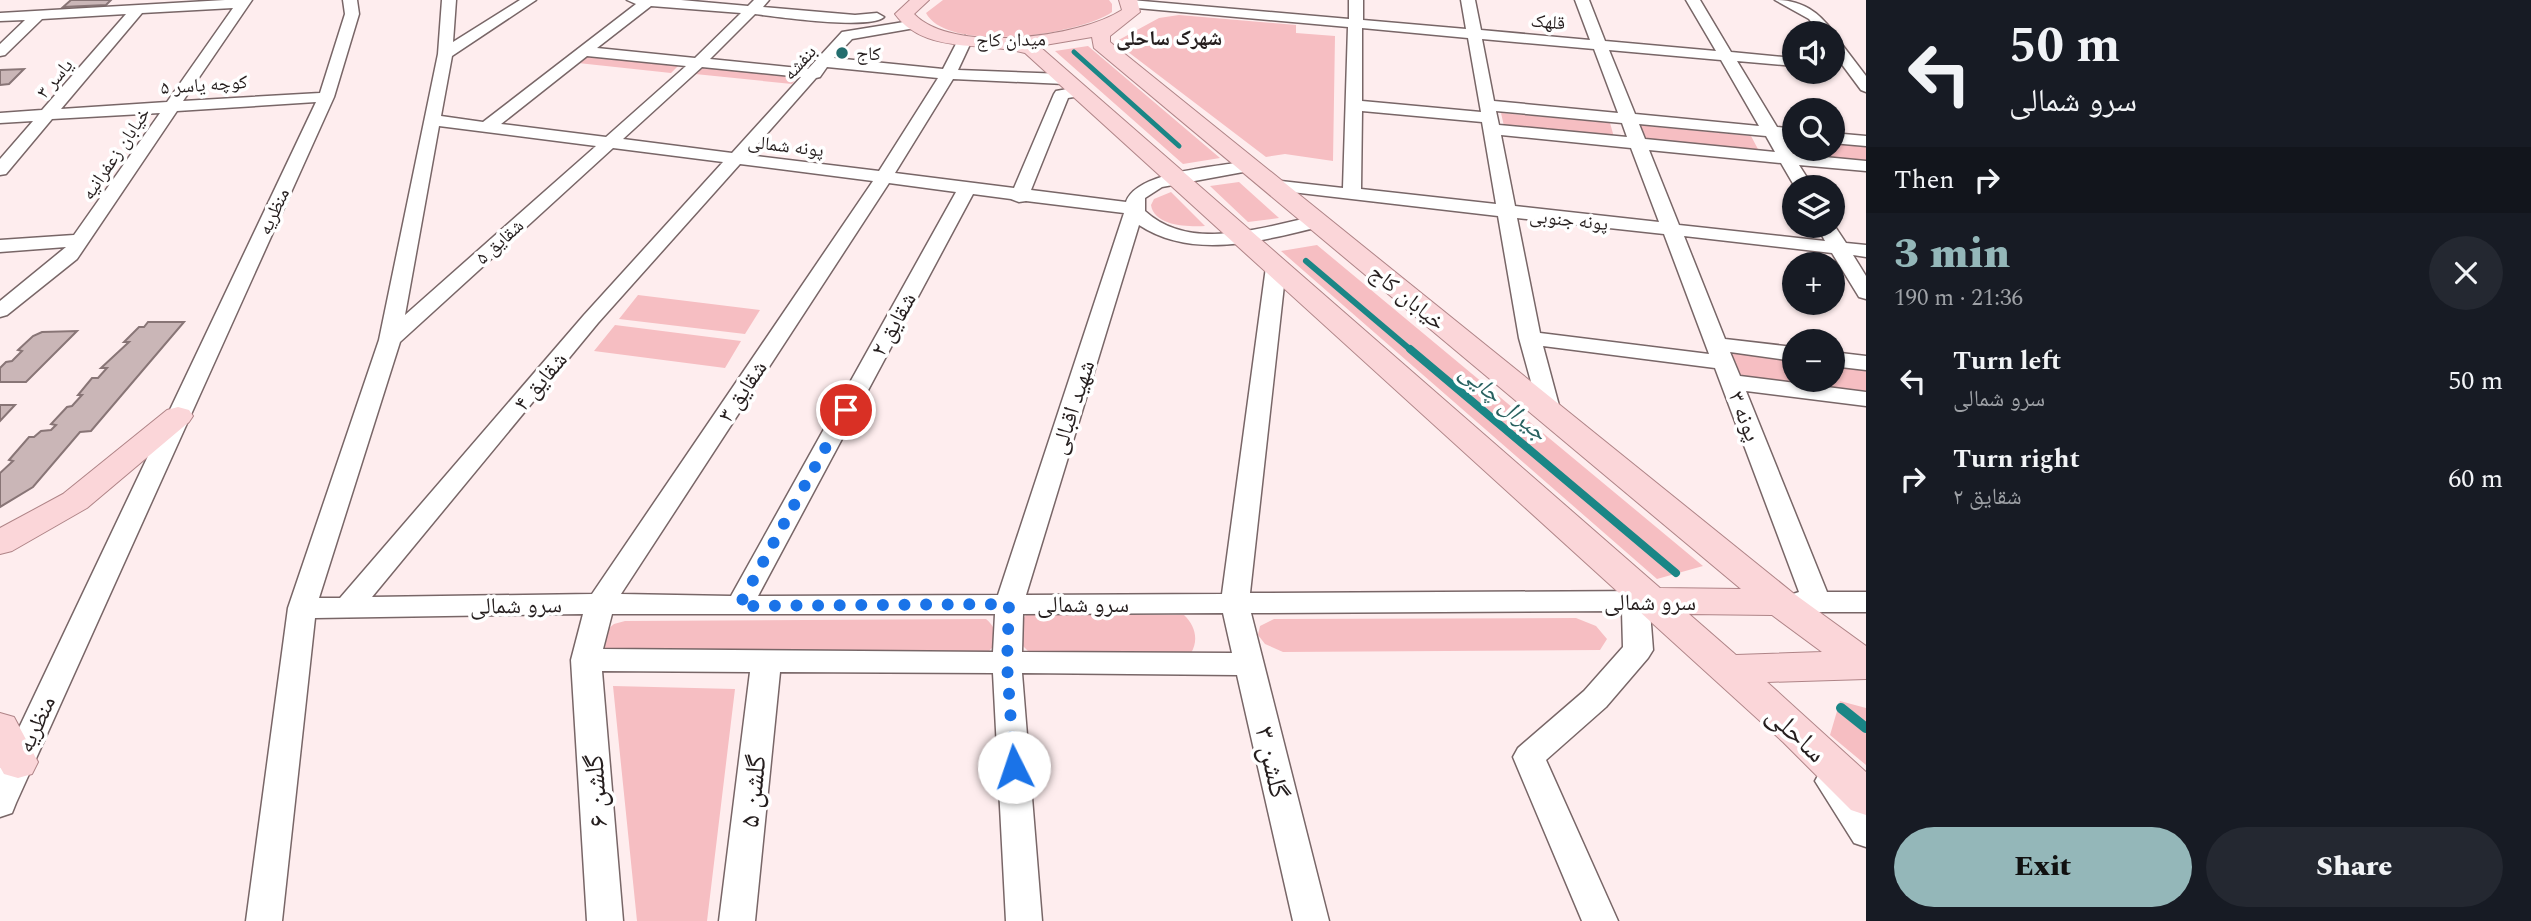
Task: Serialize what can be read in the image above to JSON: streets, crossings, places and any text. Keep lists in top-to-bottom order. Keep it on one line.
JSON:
{"streets":{"main road":["میدان کاج","منظریه","خیابان کاج","سرو شمالی","ساحلی"],"street":["قلهک","بنفشه","یاسر ۳","کوچه یاسر ۵","پونه شمالی","خیابان زعفرانیه","پونه جنوبی","شقایق ۵","شقایق ۲","شقایق ۴","شقایق ۳","شهید اقبالی","پونه ۳","گلشن ۳","گلشن ۶","گلشن ۵"]},"crossings":[["قلهک","میدان کاج"],["قلهک","پونه ۳"],["میدان کاج","بنفشه"],["میدان کاج","خیابان کاج"],["میدان کاج","شقایق ۳"],["بنفشه","پونه شمالی"],["بنفشه","شقایق ۴"],["یاسر ۳","کوچه یاسر ۵"],["کوچه یاسر ۵","خیابان زعفرانیه"],["کوچه یاسر ۵","منظریه"],["پونه شمالی","شقایق ۵"],["پونه شمالی","شقایق ۲"],["پونه شمالی","شقایق ۴"],["پونه شمالی","شقایق ۳"],["پونه شمالی","شهید اقبالی"],["پونه جنوبی","خیابان کاج"],["پونه جنوبی","پونه ۳"],["خیابان کاج","سرو شمالی"],["شقایق ۲","سرو شمالی"],["شقایق ۴","سرو شمالی"],["شقایق ۳","سرو شمالی"],["شقایق ۳","گلشن ۶"],["شهید اقبالی","سرو شمالی"],["سرو شمالی","گلشن ۳"]],"districts":["شهرک ساحلی"],"water":["جیرال چایی"],"places":["کاج"],"page":{"turn":["50 m","سرو شمالی"],"map_buttons":["+","−"],"then":"Then","heading":["3 min","190 m · 21:36"],"list":[{"name":"Turn left","note":"سرو شمالی","value":"50 m"},{"name":"Turn right","note":"شقایق ۲","value":"60 m"}],"buttons":["Exit","Share"]}}
